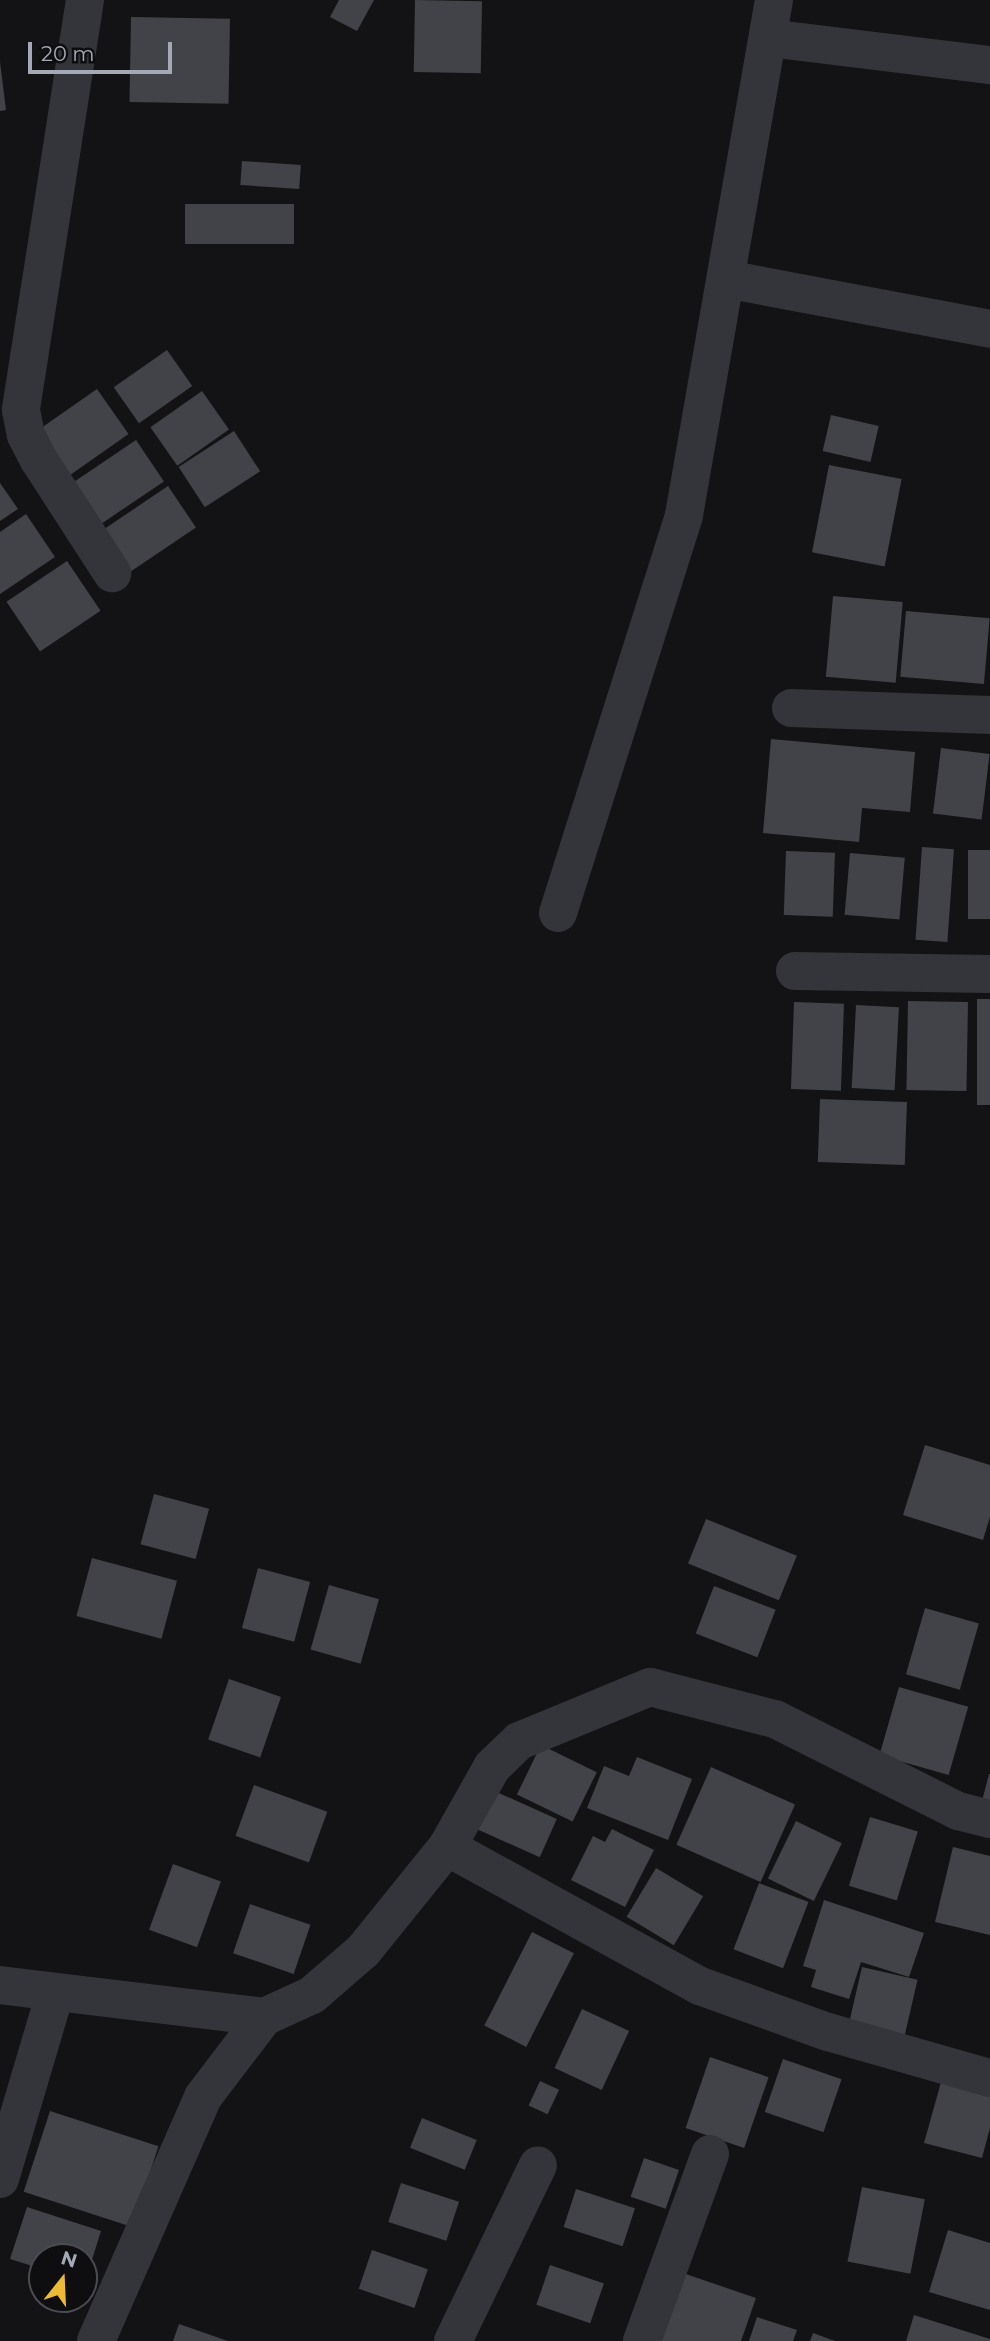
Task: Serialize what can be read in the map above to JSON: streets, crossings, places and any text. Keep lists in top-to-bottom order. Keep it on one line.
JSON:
{"scale_bar":"20 m","north":"top"}
